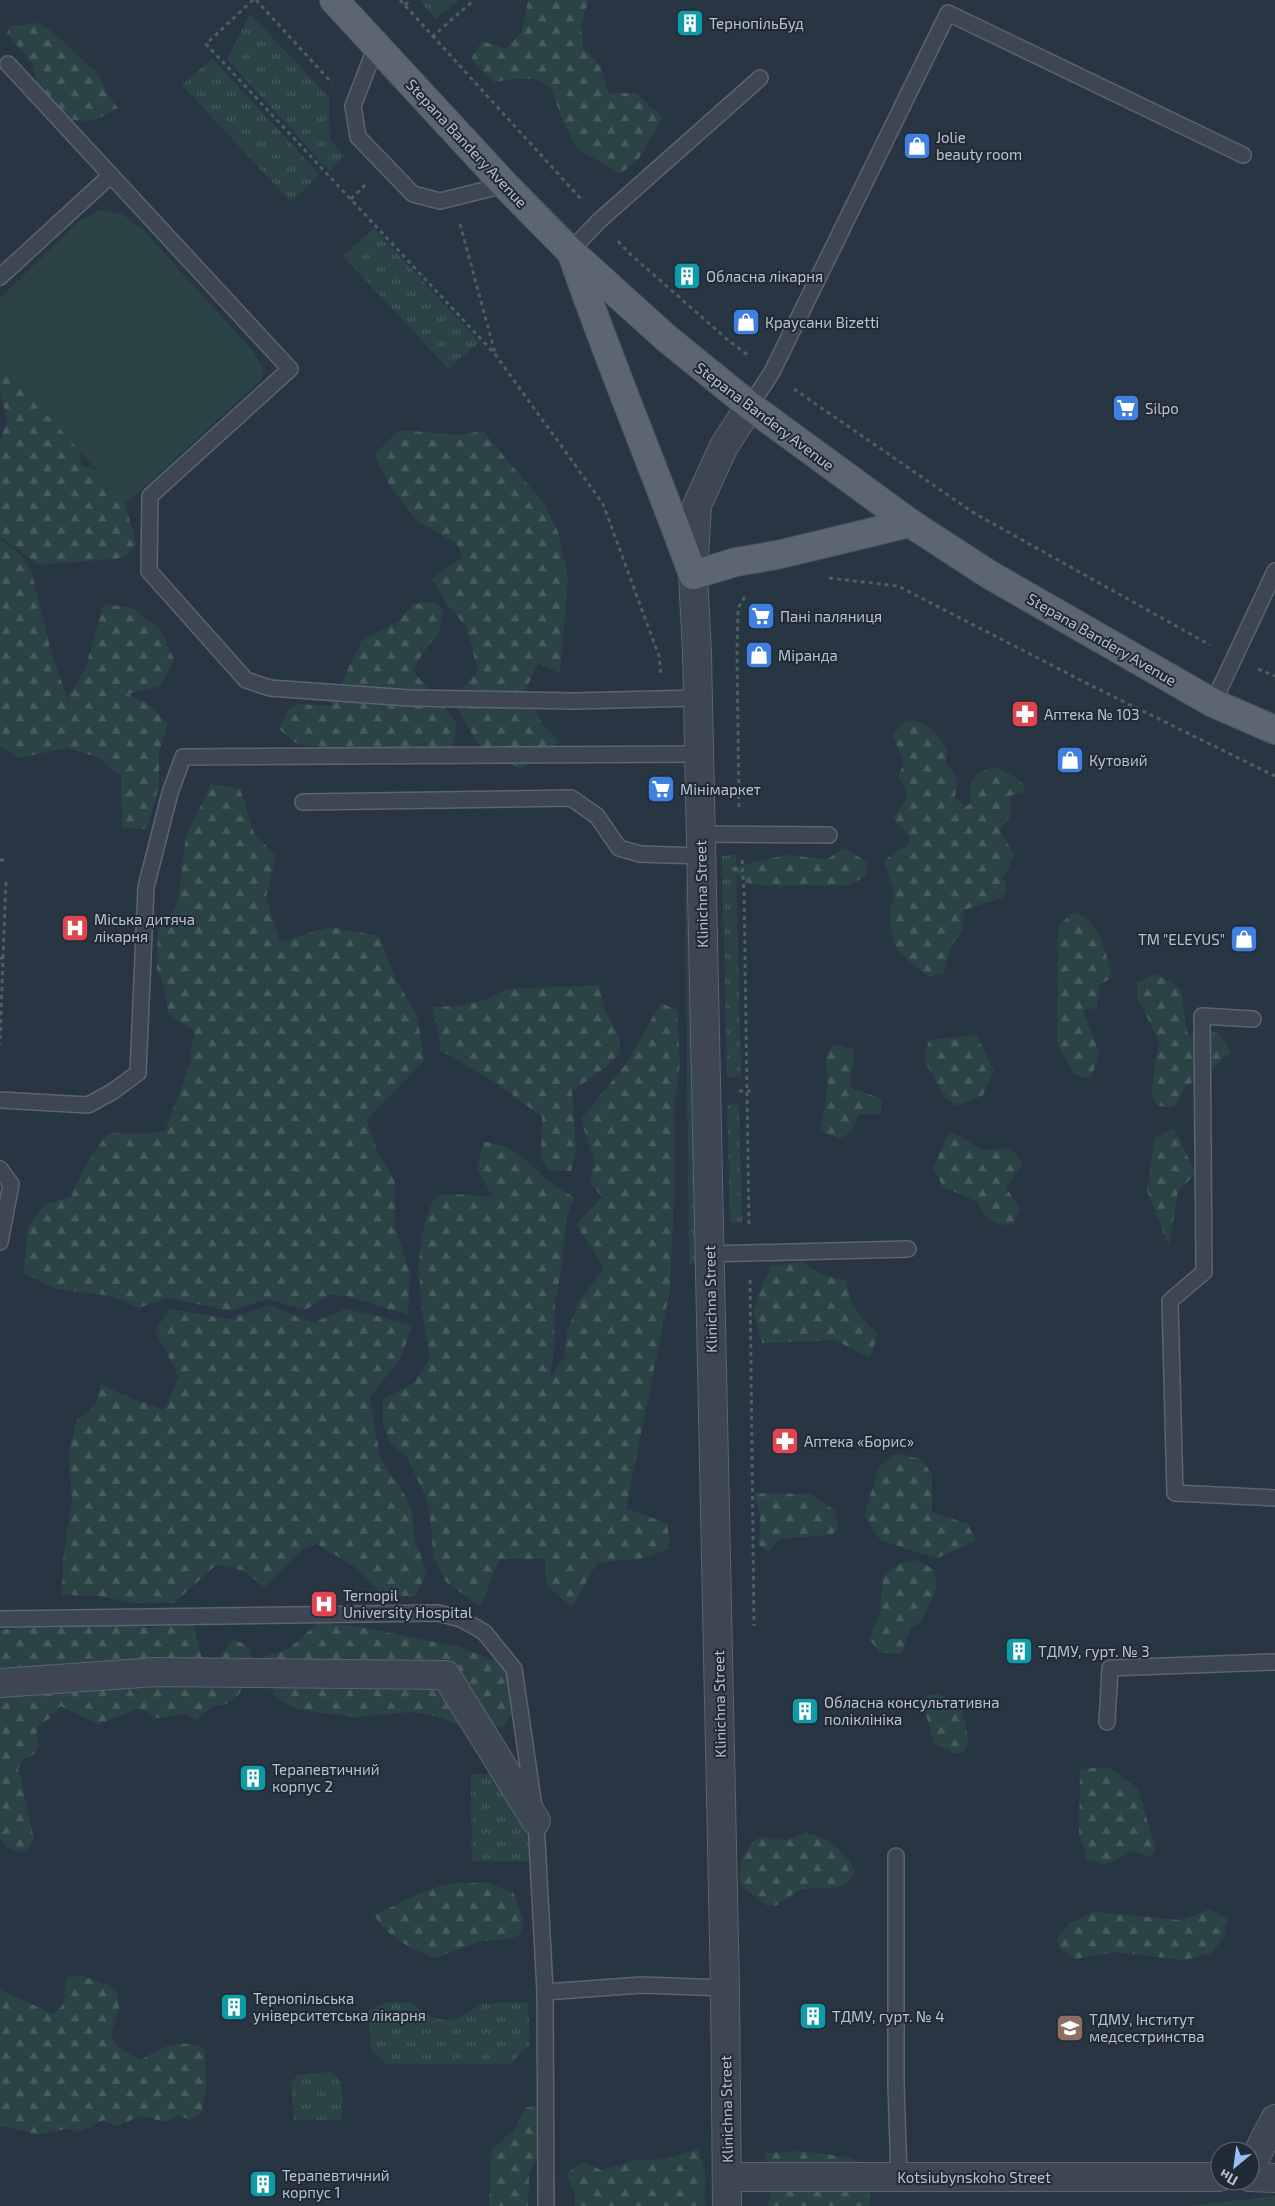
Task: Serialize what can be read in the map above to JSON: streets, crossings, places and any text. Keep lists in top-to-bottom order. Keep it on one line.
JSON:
{"streets":{"main road":["Stepana Bandery Avenue"],"street":["Klinichna Street","Kotsiubynskoho Street"]},"crossings":[["Stepana Bandery Avenue","Klinichna Street"],["Klinichna Street","Kotsiubynskoho Street"]],"places":{"building":["ТернопільБуд","Обласна лікарня","ТДМУ, гурт. № 3","Обласна консультативна поліклініка","Терапевтичний корпус 2","Тернопільська університетська лікарня","ТДМУ, гурт. № 4","Терапевтичний корпус 1"],"shop":["Jolie beauty room","Краусани Bizetti","Міранда","Кутовий","ТМ \"ELEYUS\""],"supermarket":["Silpo","Пані паляниця","Мінімаркет"],"pharmacy":["Аптека № 103","Аптека «Борис»"],"hospital":["Міська дитяча лікарня","Ternopil University Hospital"],"school or university":["ТДМУ, Iнститут медсестринства"]},"north":"bottom left"}
